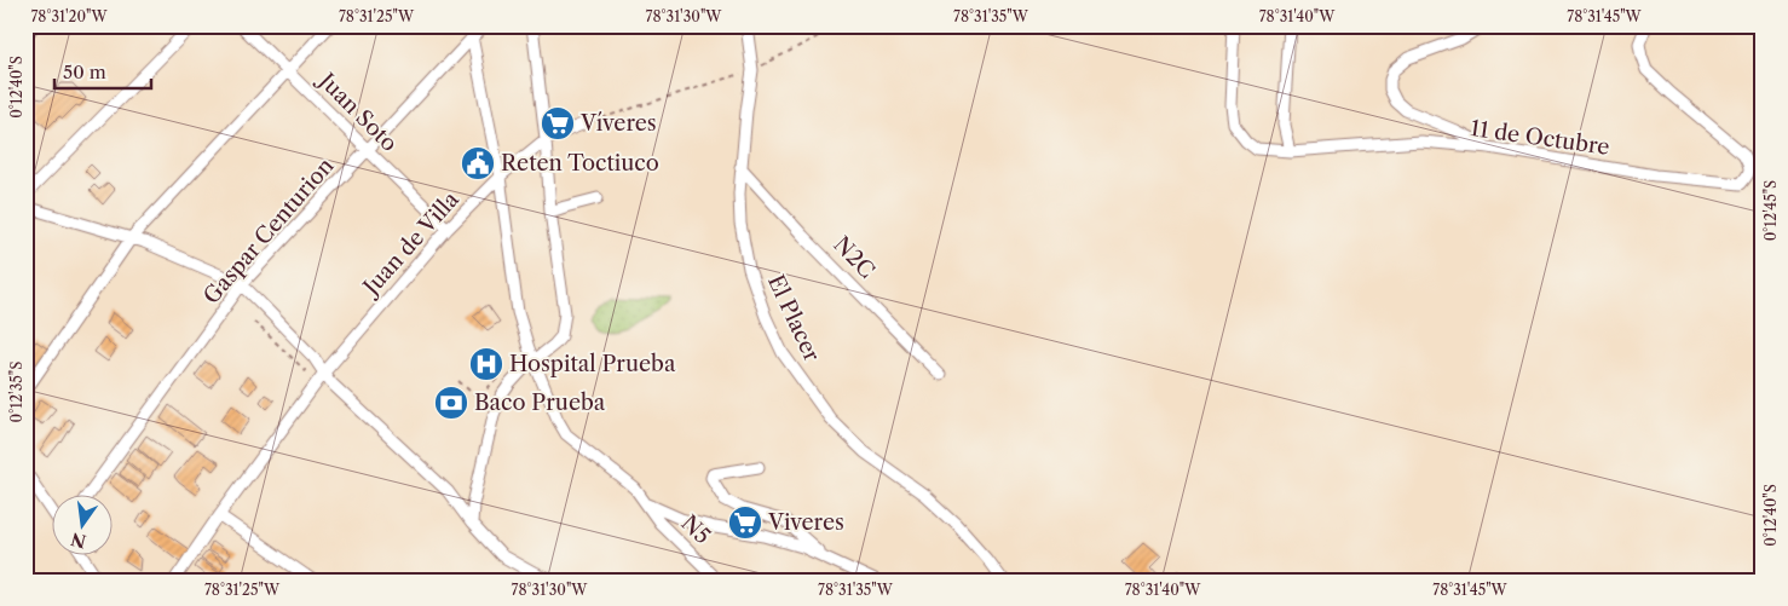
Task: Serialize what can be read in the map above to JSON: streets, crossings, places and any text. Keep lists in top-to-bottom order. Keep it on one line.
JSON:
{"streets":{"street":["Juan Soto","11 de Octubre","Gaspar Centurion","Juan de Villa","N2C","El Placer","N5"]},"crossings":[["Juan Soto","Gaspar Centurion"],["Juan Soto","Juan de Villa"],["Gaspar Centurion","N5"],["Juan de Villa","N5"],["N2C","El Placer"]],"places":{"supermarket":["Víveres","Viveres"],"public building":["Reten Toctiuco"],"hospital":["Hospital Prueba"],"bank":["Baco Prueba"]},"scale_bar":"50 m","north":"bottom","coordinates":["78°31'20\"W","78°31'25\"W","78°31'30\"W","78°31'35\"W","78°31'40\"W","78°31'45\"W","0°12'40\"S","0°12'45\"S","0°12'35\"S"]}
